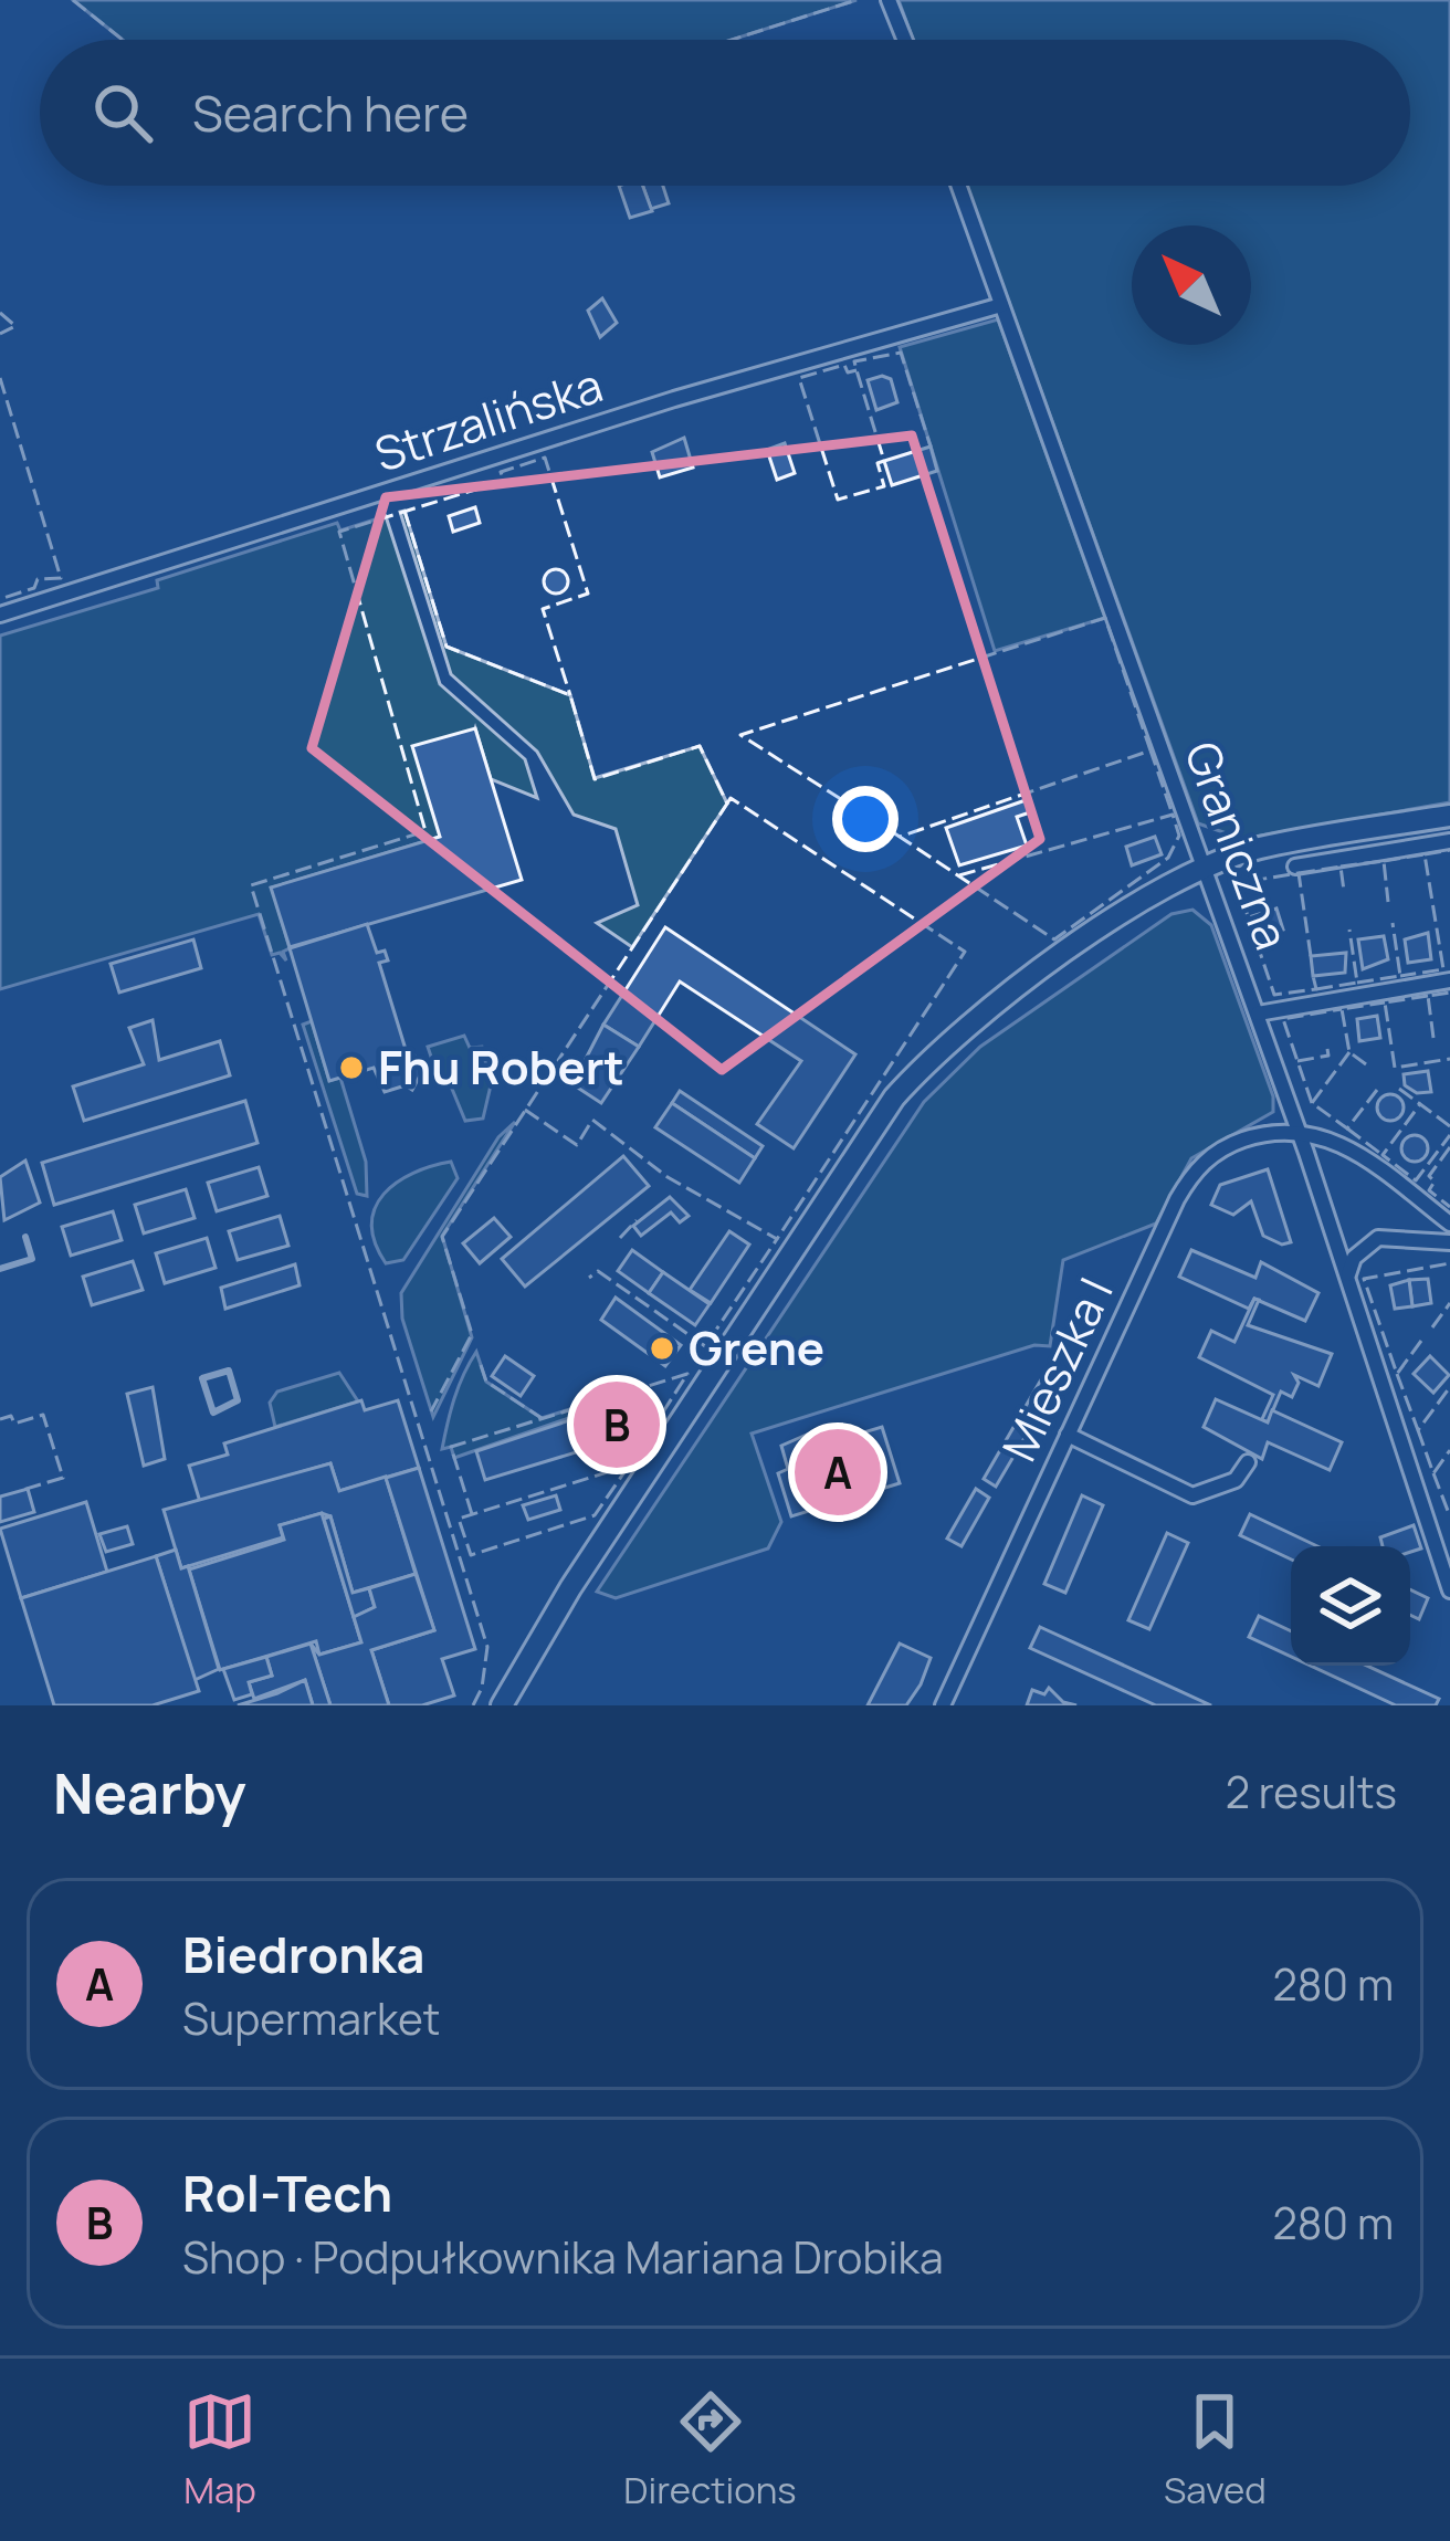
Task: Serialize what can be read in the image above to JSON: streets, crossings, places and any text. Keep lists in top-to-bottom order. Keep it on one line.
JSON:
{"streets":{"street":["Strzalińska","Graniczna","Mieszka I"]},"crossings":[["Strzalińska","Graniczna"],["Graniczna","Mieszka I"]],"places":["Fhu Robert","Grene"],"north":"top left","page":{"search":"Search here","pins":["B","A"],"heading":["Nearby","2 results"],"list":[{"mark":"A","name":"Biedronka","note":"Supermarket","value":"280 m"},{"mark":"B","name":"Rol-Tech","note":"Shop · Podpułkownika Mariana Drobika","value":"280 m"}],"nav":["Map","Directions","Saved"]}}
